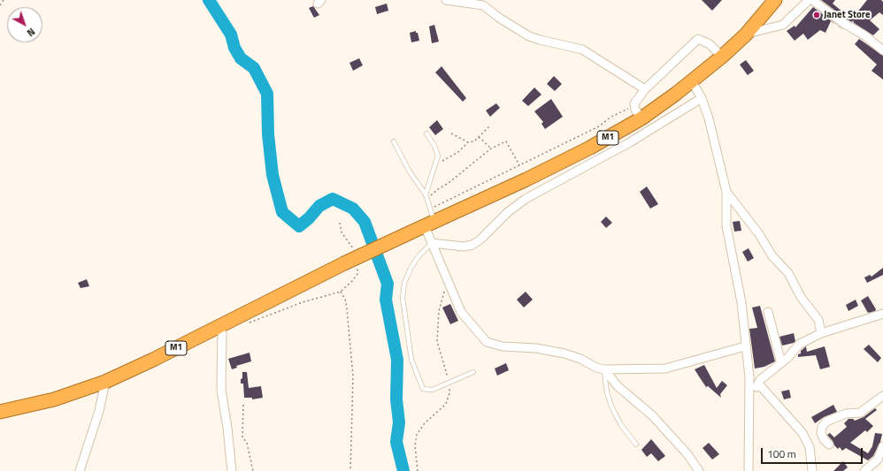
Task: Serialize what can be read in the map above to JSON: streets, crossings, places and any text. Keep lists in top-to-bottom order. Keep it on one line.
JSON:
{"streets":{"highway":["M1"]},"places":["Janet Store"],"scale_bar":"100 m","north":"bottom right"}
